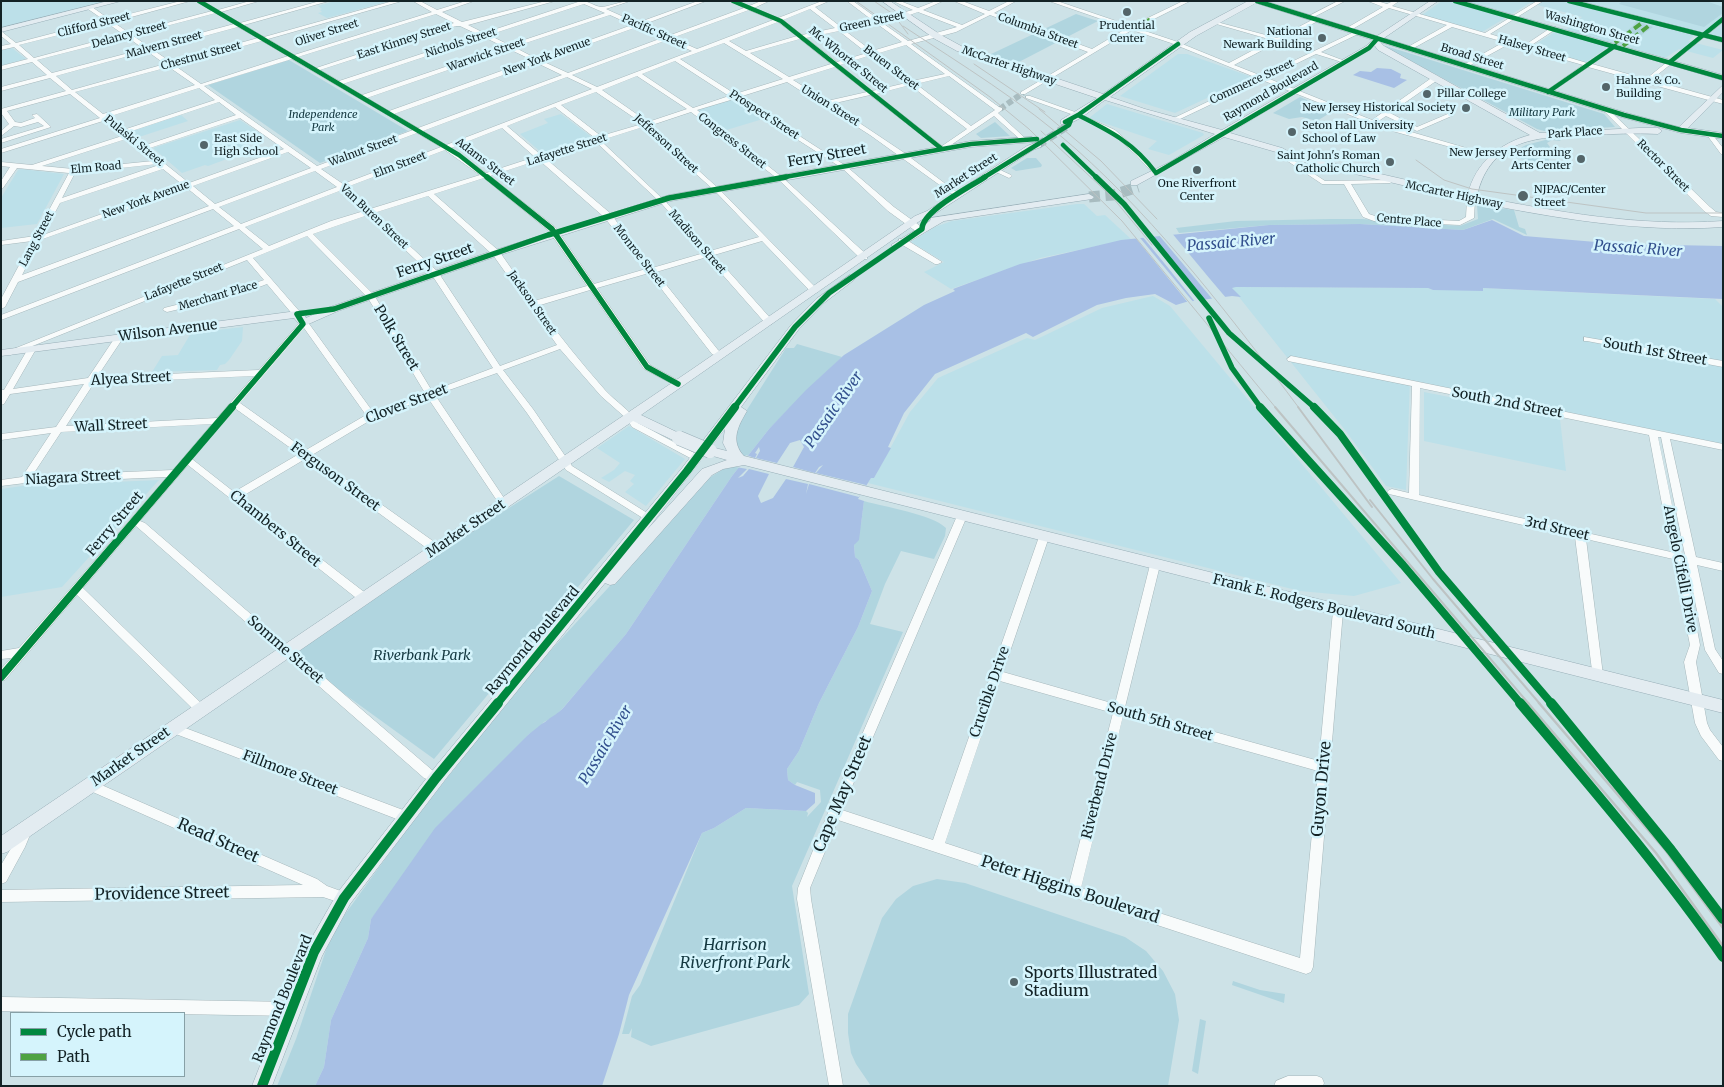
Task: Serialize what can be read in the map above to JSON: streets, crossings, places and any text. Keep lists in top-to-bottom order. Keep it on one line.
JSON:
{"streets":{"main road":["Washington Street","Broad Street","McCarter Highway","Raymond Boulevard","Park Place","Ferry Street","Market Street","Jackson Street","Wilson Avenue","Frank E. Rodgers Boulevard South"],"street":["Green Street","Clifford Street","Columbia Street","Pacific Street","Oliver Street","Delancy Street","East Kinney Street","Nichols Street","Malvern Street","Halsey Street","Warwick Street","Chestnut Street","New York Avenue","Mc Whorter Street","Bruen Street","Commerce Street","Union Street","Prospect Street","Pulaski Street","Congress Street","Jefferson Street","Lafayette Street","Walnut Street","Adams Street","Elm Street","Rector Street","Elm Road","Van Buren Street","Centre Place","Lang Street","Madison Street","Monroe Street","Merchant Place","Polk Street","South 1st Street","Alyea Street","South 2nd Street","Clover Street","Wall Street","Ferguson Street","Niagara Street","Chambers Street","3rd Street","Angelo Cifelli Drive","Somme Street","Crucible Drive","South 5th Street","Fillmore Street","Riverbend Drive","Guyon Drive","Cape May Street","Read Street","Peter Higgins Boulevard","Providence Street"]},"crossings":[["Green Street","Mc Whorter Street"],["Green Street","McCarter Highway"],["Green Street","Bruen Street"],["Green Street","Union Street"],["Clifford Street","Pulaski Street"],["Clifford Street","Van Buren Street"],["Columbia Street","Lafayette Street"],["Pacific Street","Nichols Street"],["Pacific Street","Warwick Street"],["Pacific Street","New York Avenue"],["Pacific Street","Walnut Street"],["Pacific Street","Elm Street"],["Oliver Street","Pulaski Street"],["Oliver Street","Jefferson Street"],["Oliver Street","Adams Street"],["Oliver Street","Van Buren Street"],["Delancy Street","Pulaski Street"],["Delancy Street","Adams Street"],["Delancy Street","Van Buren Street"],["East Kinney Street","Jefferson Street"],["East Kinney Street","Adams Street"],["Nichols Street","Jefferson Street"],["Nichols Street","Adams Street"],["Malvern Street","Pulaski Street"],["Malvern Street","Adams Street"],["Malvern Street","Van Buren Street"],["Halsey Street","Raymond Boulevard"],["Warwick Street","Jefferson Street"],["Warwick Street","Adams Street"],["Chestnut Street","Pulaski Street"],["Chestnut Street","Adams Street"],["Chestnut Street","Van Buren Street"],["New York Avenue","Pulaski Street"],["New York Avenue","Jefferson Street"],["New York Avenue","Adams Street"],["New York Avenue","Van Buren Street"],["New York Avenue","Lang Street"],["Broad Street","Commerce Street"],["Broad Street","Raymond Boulevard"],["Broad Street","Park Place"],["Broad Street","Rector Street"],["Mc Whorter Street","Lafayette Street"],["Mc Whorter Street","Walnut Street"],["Mc Whorter Street","Ferry Street"],["Mc Whorter Street","Elm Street"],["McCarter Highway","Commerce Street"],["McCarter Highway","Raymond Boulevard"],["McCarter Highway","Lafayette Street"],["McCarter Highway","Rector Street"],["McCarter Highway","Centre Place"],["Bruen Street","Lafayette Street"],["Bruen Street","Elm Street"],["Raymond Boulevard","Park Place"],["Raymond Boulevard","Market Street"],["Raymond Boulevard","Van Buren Street"],["Raymond Boulevard","Jackson Street"],["Raymond Boulevard","Somme Street"],["Raymond Boulevard","Fillmore Street"],["Raymond Boulevard","Read Street"],["Union Street","Lafayette Street"],["Union Street","Ferry Street"],["Union Street","Elm Street"],["Union Street","Market Street"],["Prospect Street","Lafayette Street"],["Prospect Street","Ferry Street"],["Prospect Street","Elm Street"],["Prospect Street","Market Street"],["Park Place","Rector Street"],["Pulaski Street","Lafayette Street"],["Pulaski Street","Walnut Street"],["Pulaski Street","Elm Street"],["Pulaski Street","Elm Road"],["Congress Street","Lafayette Street"],["Congress Street","Ferry Street"],["Congress Street","Elm Street"],["Congress Street","Market Street"],["Jefferson Street","Lafayette Street"],["Jefferson Street","Walnut Street"],["Jefferson Street","Ferry Street"],["Jefferson Street","Elm Street"],["Jefferson Street","Market Street"],["Lafayette Street","Adams Street"],["Lafayette Street","Van Buren Street"],["Lafayette Street","Madison Street"],["Lafayette Street","Monroe Street"],["Lafayette Street","Jackson Street"],["Lafayette Street","Wilson Avenue"],["Lafayette Street","Polk Street"],["Walnut Street","Adams Street"],["Walnut Street","Van Buren Street"],["Walnut Street","Lang Street"],["Ferry Street","Adams Street"],["Ferry Street","Market Street"],["Ferry Street","Van Buren Street"],["Ferry Street","Madison Street"],["Ferry Street","Monroe Street"],["Ferry Street","Jackson Street"],["Ferry Street","Wilson Avenue"],["Ferry Street","Polk Street"],["Ferry Street","Alyea Street"],["Ferry Street","Wall Street"],["Ferry Street","Ferguson Street"],["Ferry Street","Niagara Street"],["Ferry Street","Chambers Street"],["Ferry Street","Somme Street"],["Adams Street","Elm Street"],["Adams Street","Market Street"],["Elm Street","Van Buren Street"],["Elm Street","Madison Street"],["Elm Street","Monroe Street"],["Elm Road","Lang Street"],["Market Street","Van Buren Street"],["Market Street","Madison Street"],["Market Street","Monroe Street"],["Market Street","Jackson Street"],["Market Street","Polk Street"],["Market Street","Ferguson Street"],["Market Street","Chambers Street"],["Market Street","Somme Street"],["Market Street","Fillmore Street"],["Market Street","Read Street"],["Van Buren Street","Clover Street"],["Jackson Street","Clover Street"],["Jackson Street","Cape May Street"],["Polk Street","Clover Street"],["South 2nd Street","Angelo Cifelli Drive"],["Clover Street","Ferguson Street"],["Clover Street","Chambers Street"],["3rd Street","Angelo Cifelli Drive"],["Angelo Cifelli Drive","Frank E. Rodgers Boulevard South"],["Frank E. Rodgers Boulevard South","Crucible Drive"],["Frank E. Rodgers Boulevard South","Riverbend Drive"],["Frank E. Rodgers Boulevard South","Guyon Drive"],["Crucible Drive","South 5th Street"],["Crucible Drive","Peter Higgins Boulevard"],["South 5th Street","Riverbend Drive"],["South 5th Street","Guyon Drive"],["Riverbend Drive","Peter Higgins Boulevard"],["Guyon Drive","Peter Higgins Boulevard"],["Cape May Street","Peter Higgins Boulevard"],["Read Street","Providence Street"]],"water":["Passaic River"],"parks":["Military Park","Independence Park","Riverbank Park","Harrison Riverfront Park"],"places":["Prudential Center","National Newark Building","Hahne & Co. Building","Pillar College","New Jersey Historical Society","Seton Hall University School of Law","East Side High School","New Jersey Performing Arts Center","Saint John's Roman Catholic Church","One Riverfront Center","NJPAC/Center Street","Sports Illustrated Stadium"],"legend":["Cycle path","Path"]}
